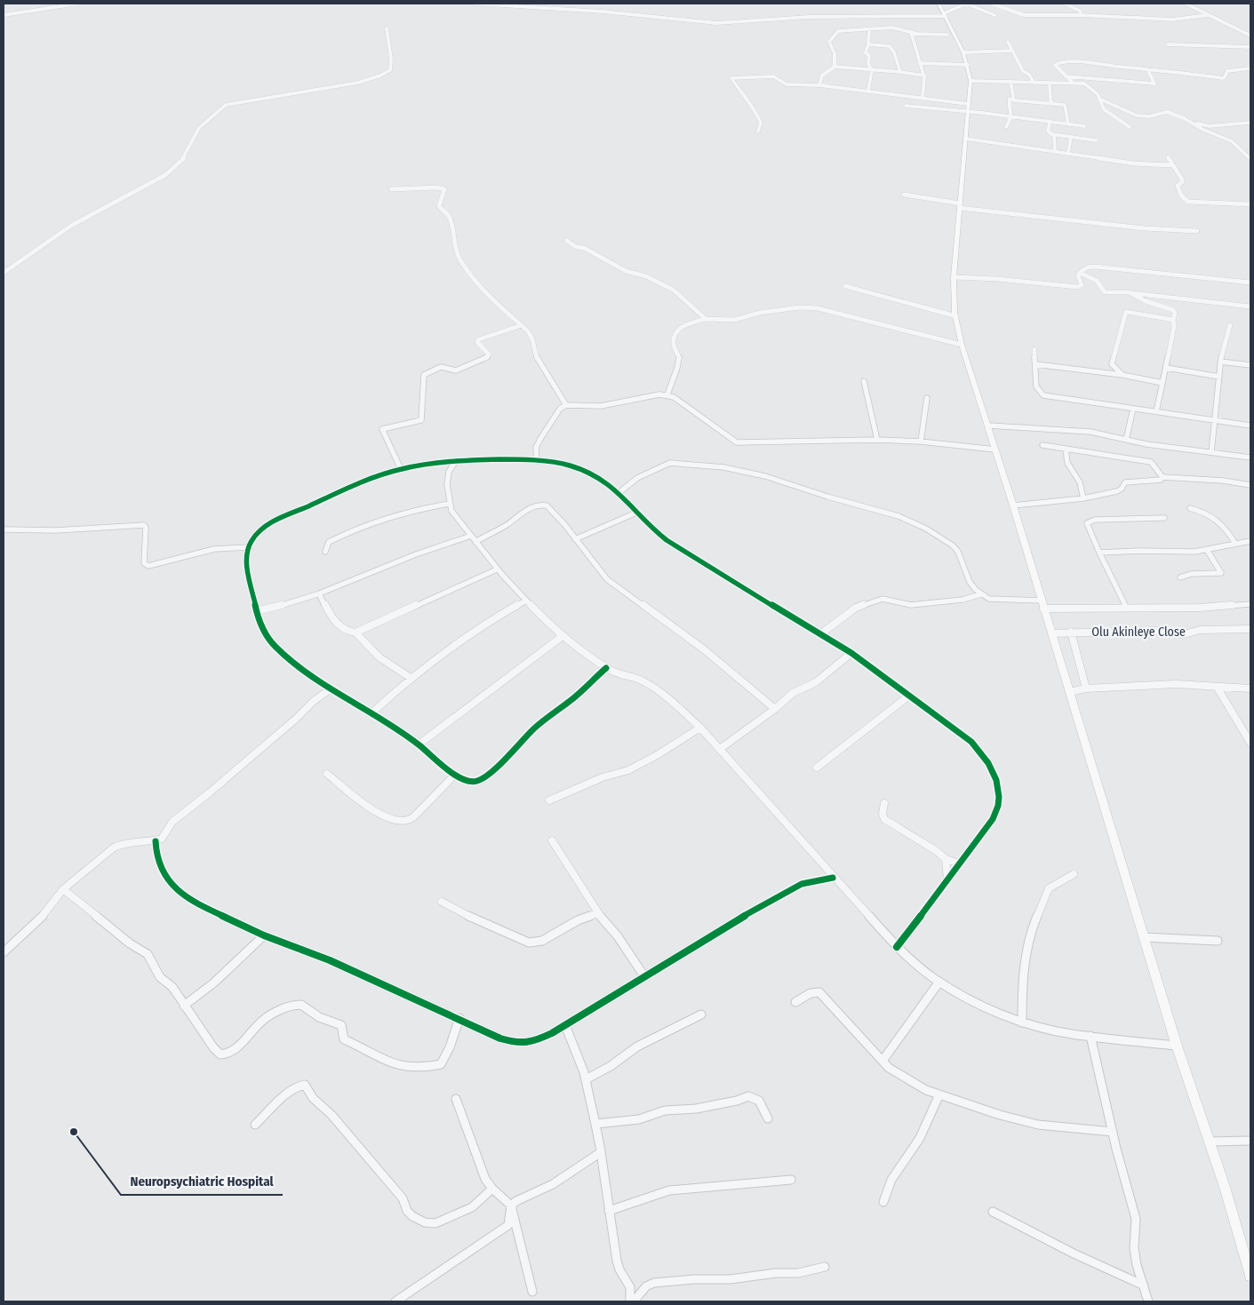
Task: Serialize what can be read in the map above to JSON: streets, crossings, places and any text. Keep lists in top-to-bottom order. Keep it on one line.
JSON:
{"streets":{"street":["Olu Akinleye Close"]},"places":["Neuropsychiatric Hospital"]}
